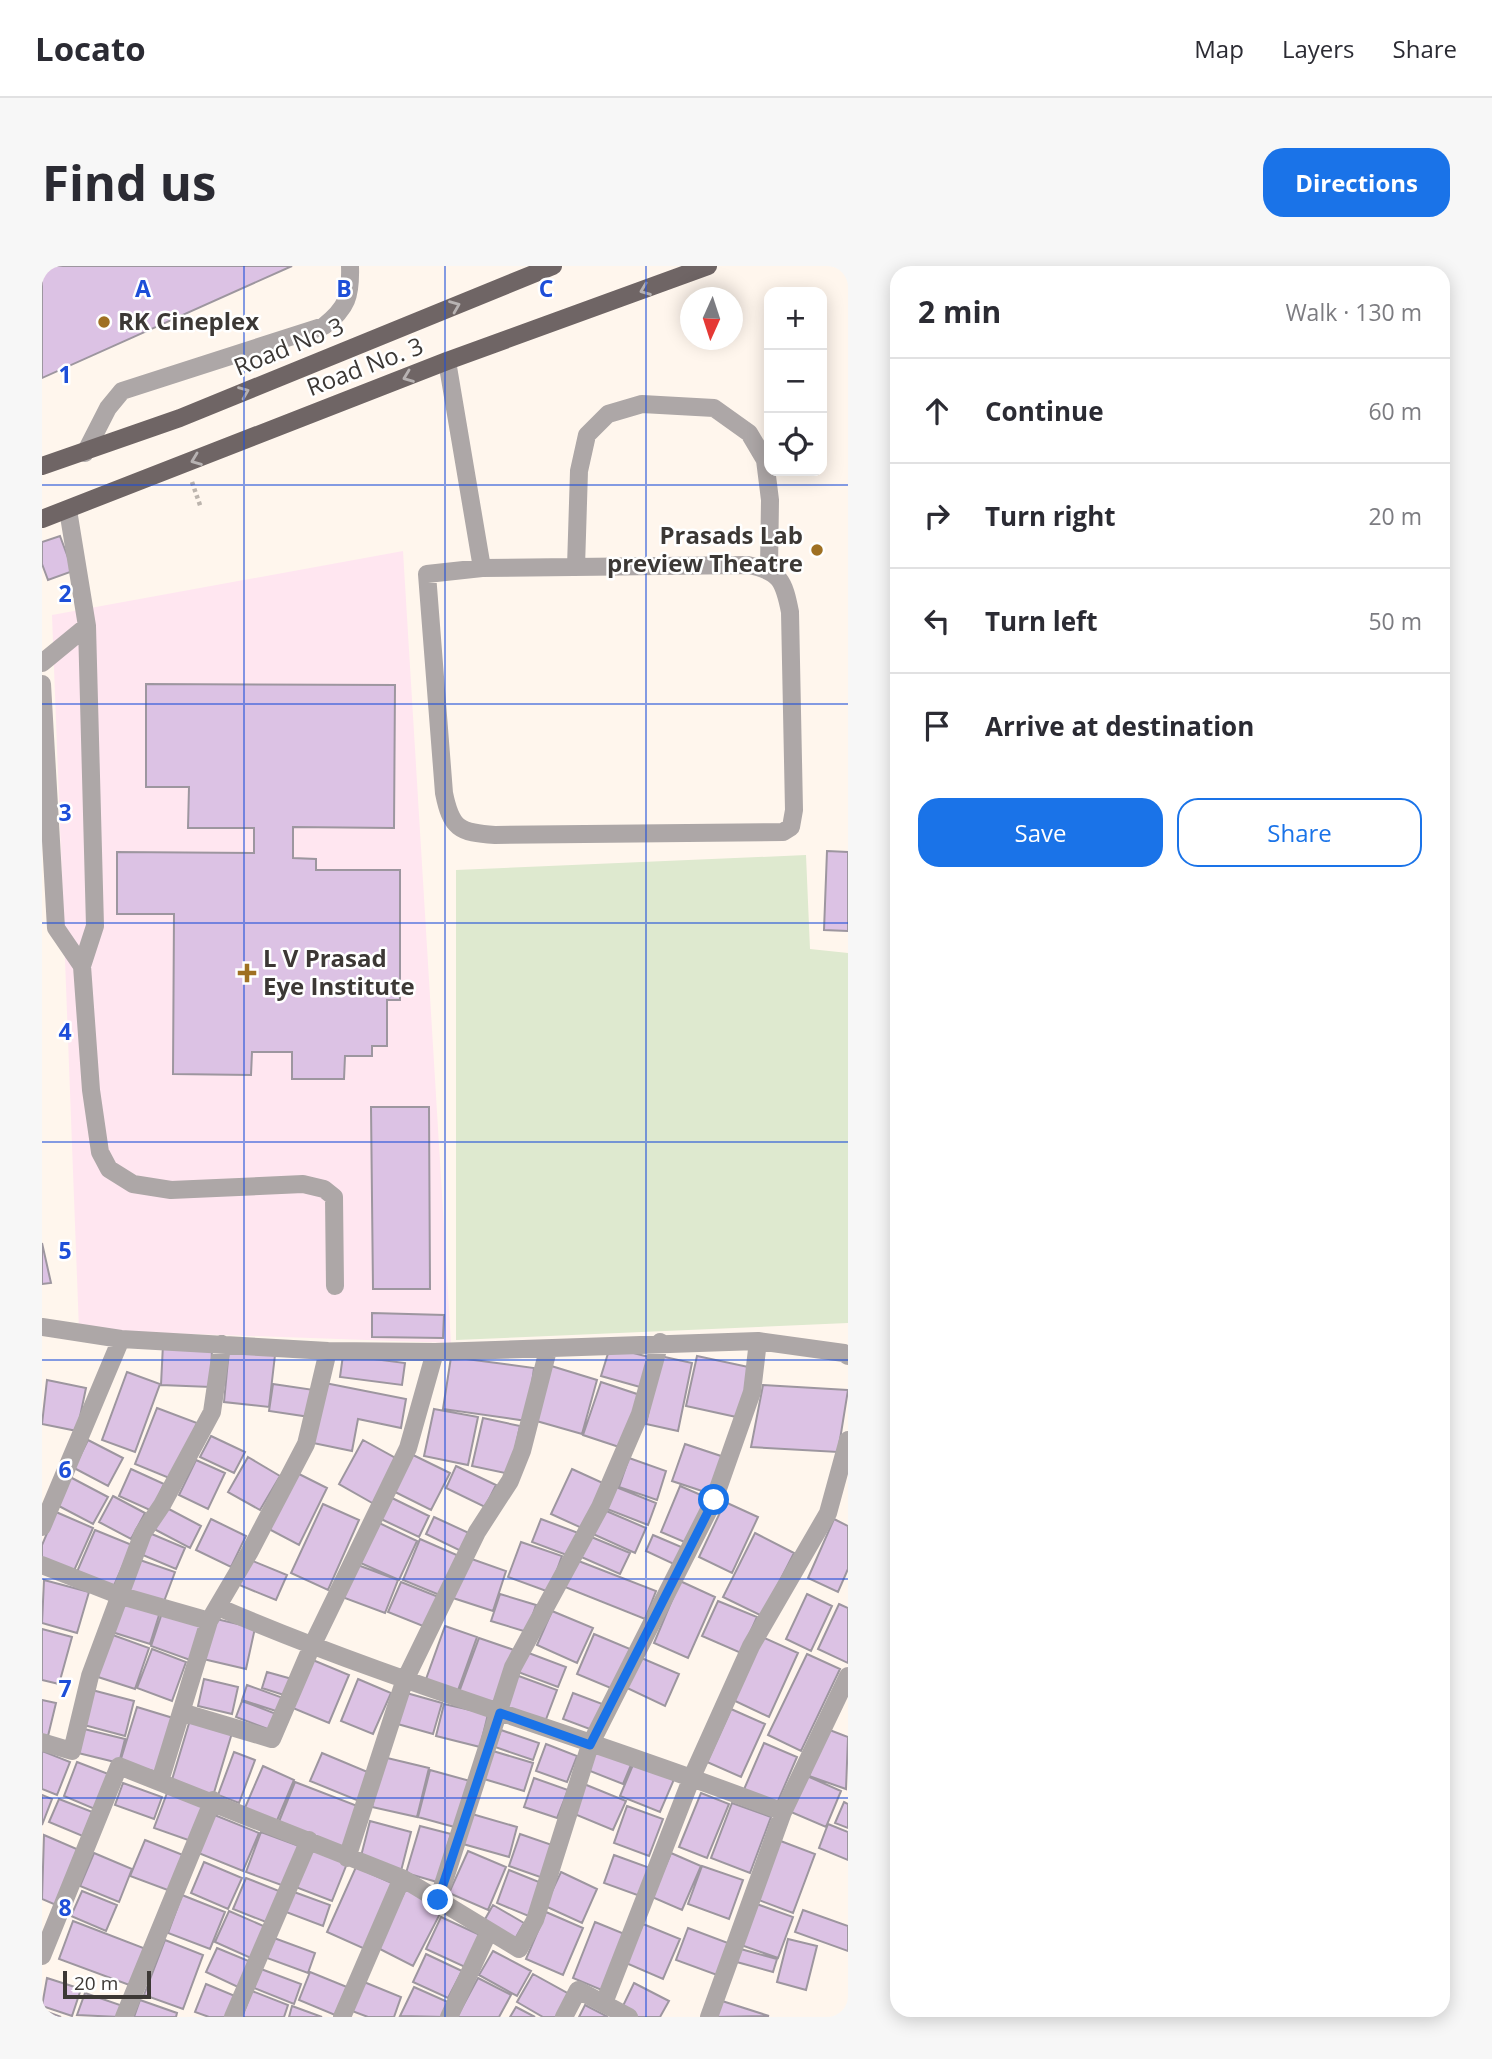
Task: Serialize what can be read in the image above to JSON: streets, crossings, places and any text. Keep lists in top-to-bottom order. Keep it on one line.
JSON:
{"streets":{"main road":["Road No 3","Road No. 3"]},"one_way":["Road No 3","Road No. 3"],"places":{"other":["RK Cineplex","Prasads Lab preview Theatre"],"health":["L V Prasad Eye Institute"]},"scale_bar":"20 m","north":"bottom","page":{"header":"Locato","nav":["Map","Layers","Share"],"buttons":["Directions",["Save","Share"]],"title":"Find us","heading":["2 min","Walk · 130 m"],"map_buttons":["+","−"],"list":[["Continue","60 m"],["Turn right","20 m"],["Turn left","50 m"],"Arrive at destination"],"scale":"20 m"},"grid":{"columns":["A","B","C"],"rows":["1","2","3","4","5","6","7","8"]}}
